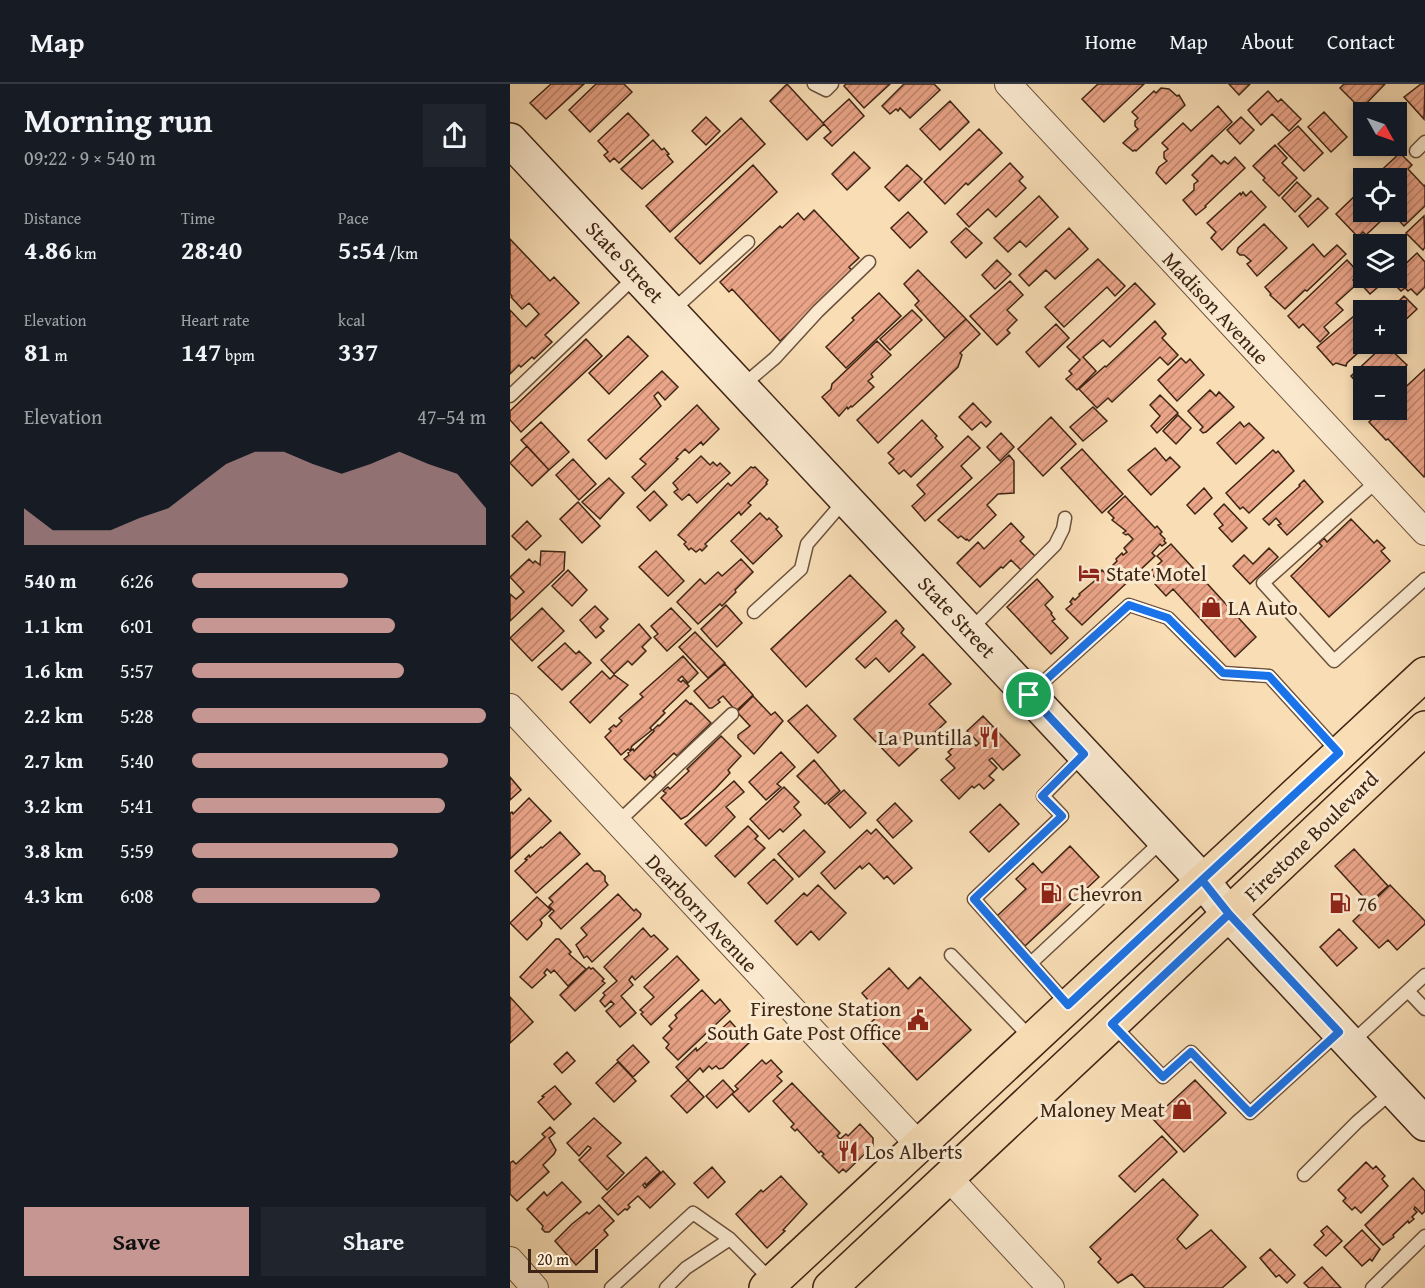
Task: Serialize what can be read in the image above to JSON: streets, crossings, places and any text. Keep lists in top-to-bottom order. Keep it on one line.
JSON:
{"streets":{"main road":["State Street","Firestone Boulevard"],"street":["Madison Avenue","Dearborn Avenue"]},"crossings":[["State Street","Firestone Boulevard"],["Firestone Boulevard","Dearborn Avenue"]],"places":{"hotel":["State Motel"],"shop":["LA Auto","Maloney Meat"],"restaurant":["La Puntilla","Los Alberts"],"fuel station":["Chevron","76"],"public building":["Firestone Station South Gate Post Office"]},"scale_bar":"20 m","north":"bottom right","page":{"header":"Map","nav":["Home","Map","About","Contact"],"heading":["Morning run","09:22 · 9 × 540 m"],"map_buttons":["+","−"],"stats":[["Distance","4.86 km"],["Time","28:40"],["Pace","5:54 /km"],["Elevation","81 m"],["Heart rate","147 bpm"],["kcal","337"]],"chart":["Elevation","47–54 m"],"list":[{"name":"540 m","note":"6:26"},{"name":"1.1 km","note":"6:01"},{"name":"1.6 km","note":"5:57"},{"name":"2.2 km","note":"5:28"},{"name":"2.7 km","note":"5:40"},{"name":"3.2 km","note":"5:41"},{"name":"3.8 km","note":"5:59"},{"name":"4.3 km","note":"6:08"}],"buttons":["Save","Share"],"scale":"20 m"}}
